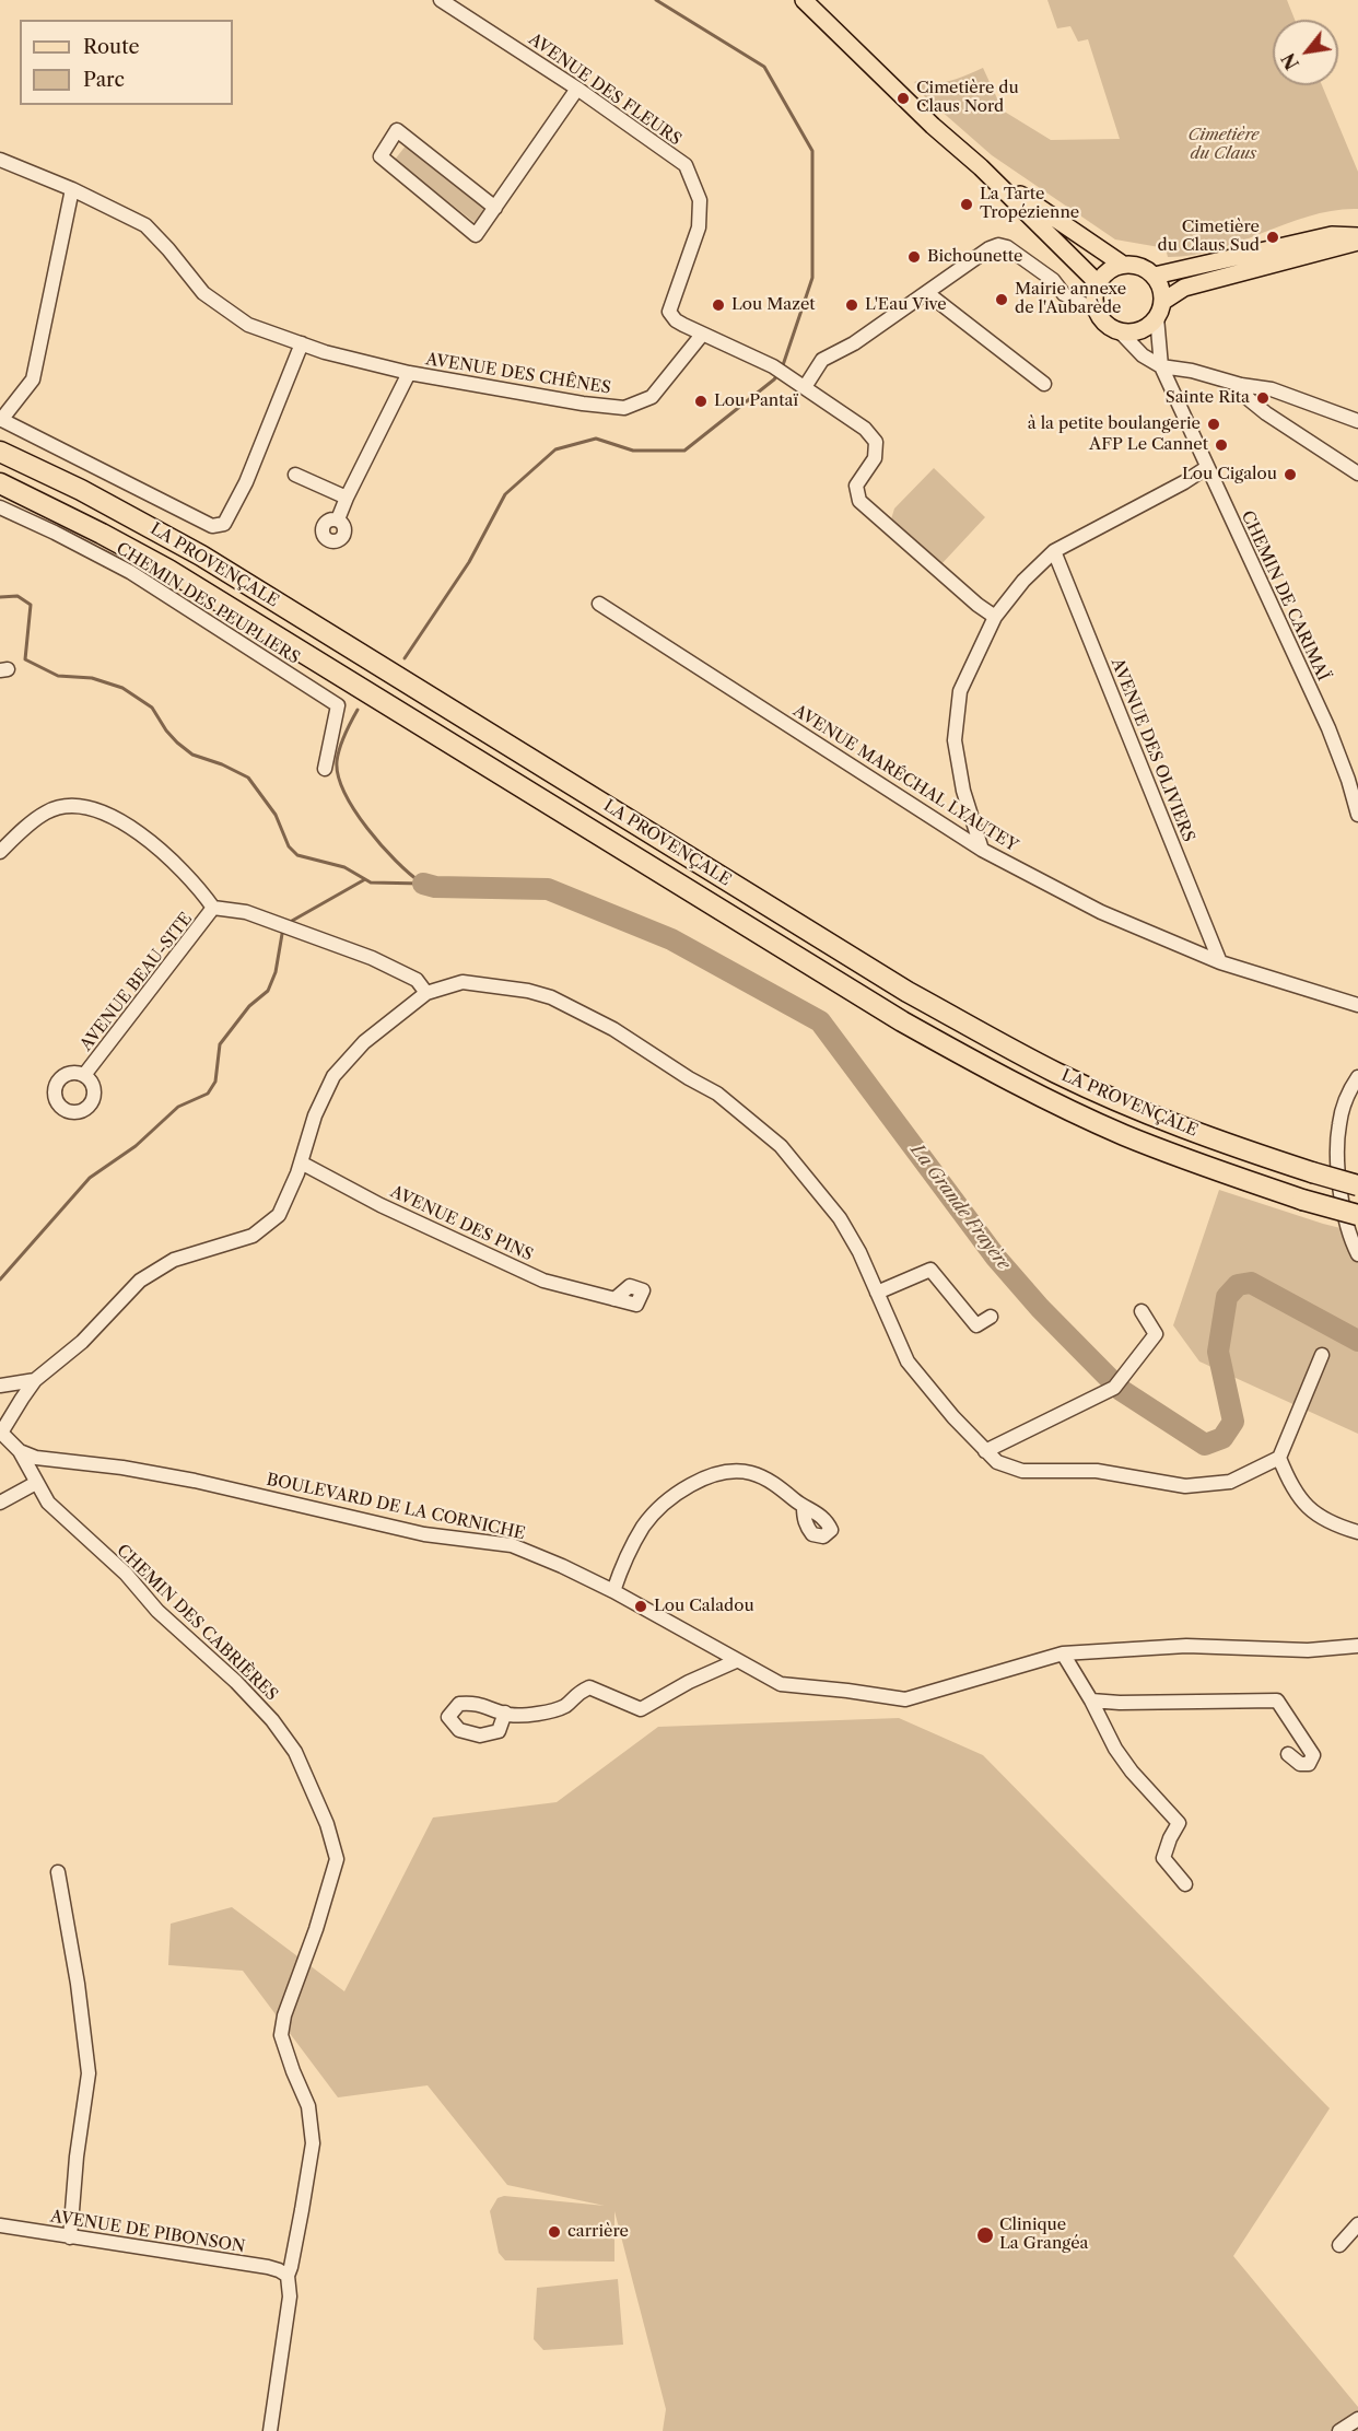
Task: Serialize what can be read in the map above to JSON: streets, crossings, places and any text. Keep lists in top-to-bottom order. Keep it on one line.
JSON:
{"streets":{"highway":["LA PROVENÇALE"],"street":["AVENUE DES FLEURS","AVENUE DES CHÊNES","CHEMIN DE CARIMAÏ","CHEMIN DES PEUPLIERS","AVENUE DES OLIVIERS","AVENUE MARÉCHAL LYAUTEY","AVENUE BEAU-SITE","AVENUE DES PINS","BOULEVARD DE LA CORNICHE","CHEMIN DES CABRIÈRES","AVENUE DE PIBONSON"]},"crossings":[["AVENUE DES FLEURS","AVENUE DES CHÊNES"],["AVENUE DES OLIVIERS","AVENUE MARÉCHAL LYAUTEY"],["BOULEVARD DE LA CORNICHE","CHEMIN DES CABRIÈRES"],["CHEMIN DES CABRIÈRES","AVENUE DE PIBONSON"]],"water":["La Grande Frayère"],"parks":["Cimetière du Claus"],"places":["Cimetière du Claus Nord","La Tarte Tropézienne","Cimetière du Claus Sud","Bichounette","Mairie annexe de l'Aubarède","Lou Mazet","L'Eau Vive","Sainte Rita","Lou Pantaï","à la petite boulangerie","AFP Le Cannet","Lou Cigalou","Lou Caladou","carrière","Clinique La Grangéa"],"legend":["Route","Parc"],"north":"bottom left"}
